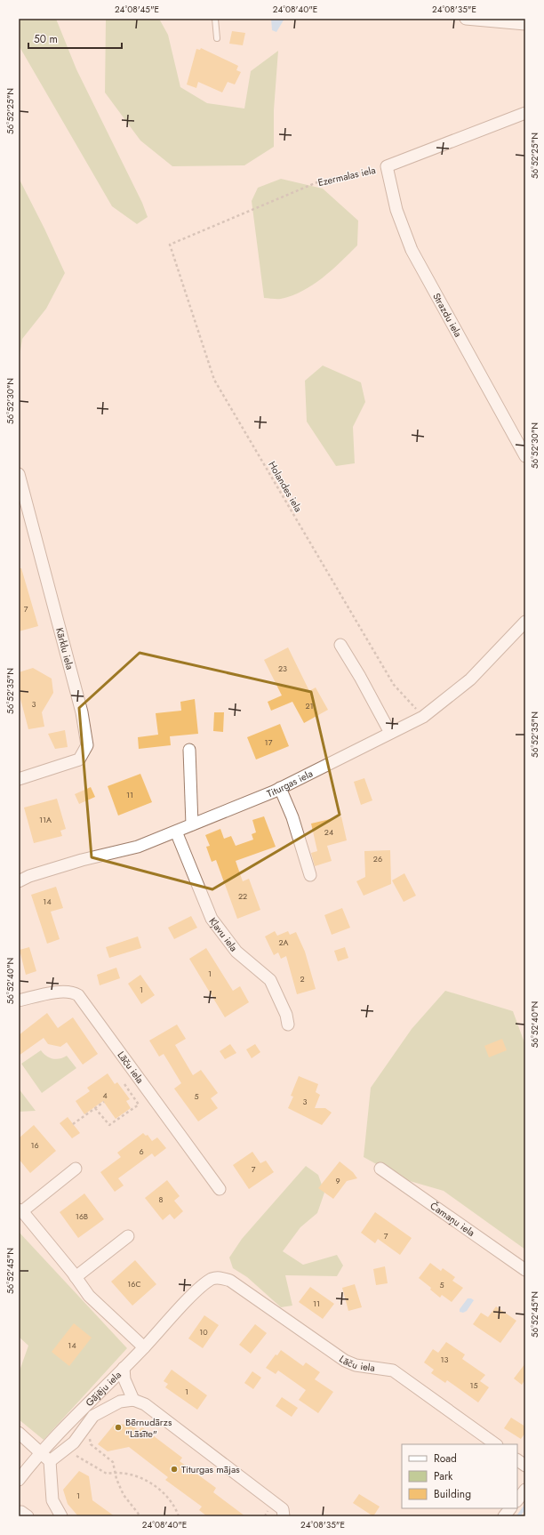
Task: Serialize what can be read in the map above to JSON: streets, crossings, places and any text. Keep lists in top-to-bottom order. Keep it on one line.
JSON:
{"streets":{"street":["Ezermalas iela","Strazdu iela","Kārklu iela","Titurgas iela","Kļavu iela","Lāču iela","Čamaņu iela","Gājēju iela"],"path":["Holandes iela"]},"crossings":[["Ezermalas iela","Strazdu iela"],["Ezermalas iela","Holandes iela"],["Holandes iela","Titurgas iela"],["Titurgas iela","Kļavu iela"],["Lāču iela","Gājēju iela"]],"places":["Bērnudārzs \"Lāsīte\"","Titurgas mājas"],"house_numbers":["7","23","3","21","17","11","11A","24","26","22","14","2A","1","2","1","4","5","3","16","6","7","9","8","16B","7","16C","5","11","10","14","13","15","1","1"],"legend":["Road","Park","Building"],"scale_bar":"50 m","coordinates":["24°08'45\"E","24°08'40\"E","24°08'35\"E","56°52'25\"N","56°52'30\"N","56°52'35\"N","56°52'40\"N","56°52'45\"N"]}
